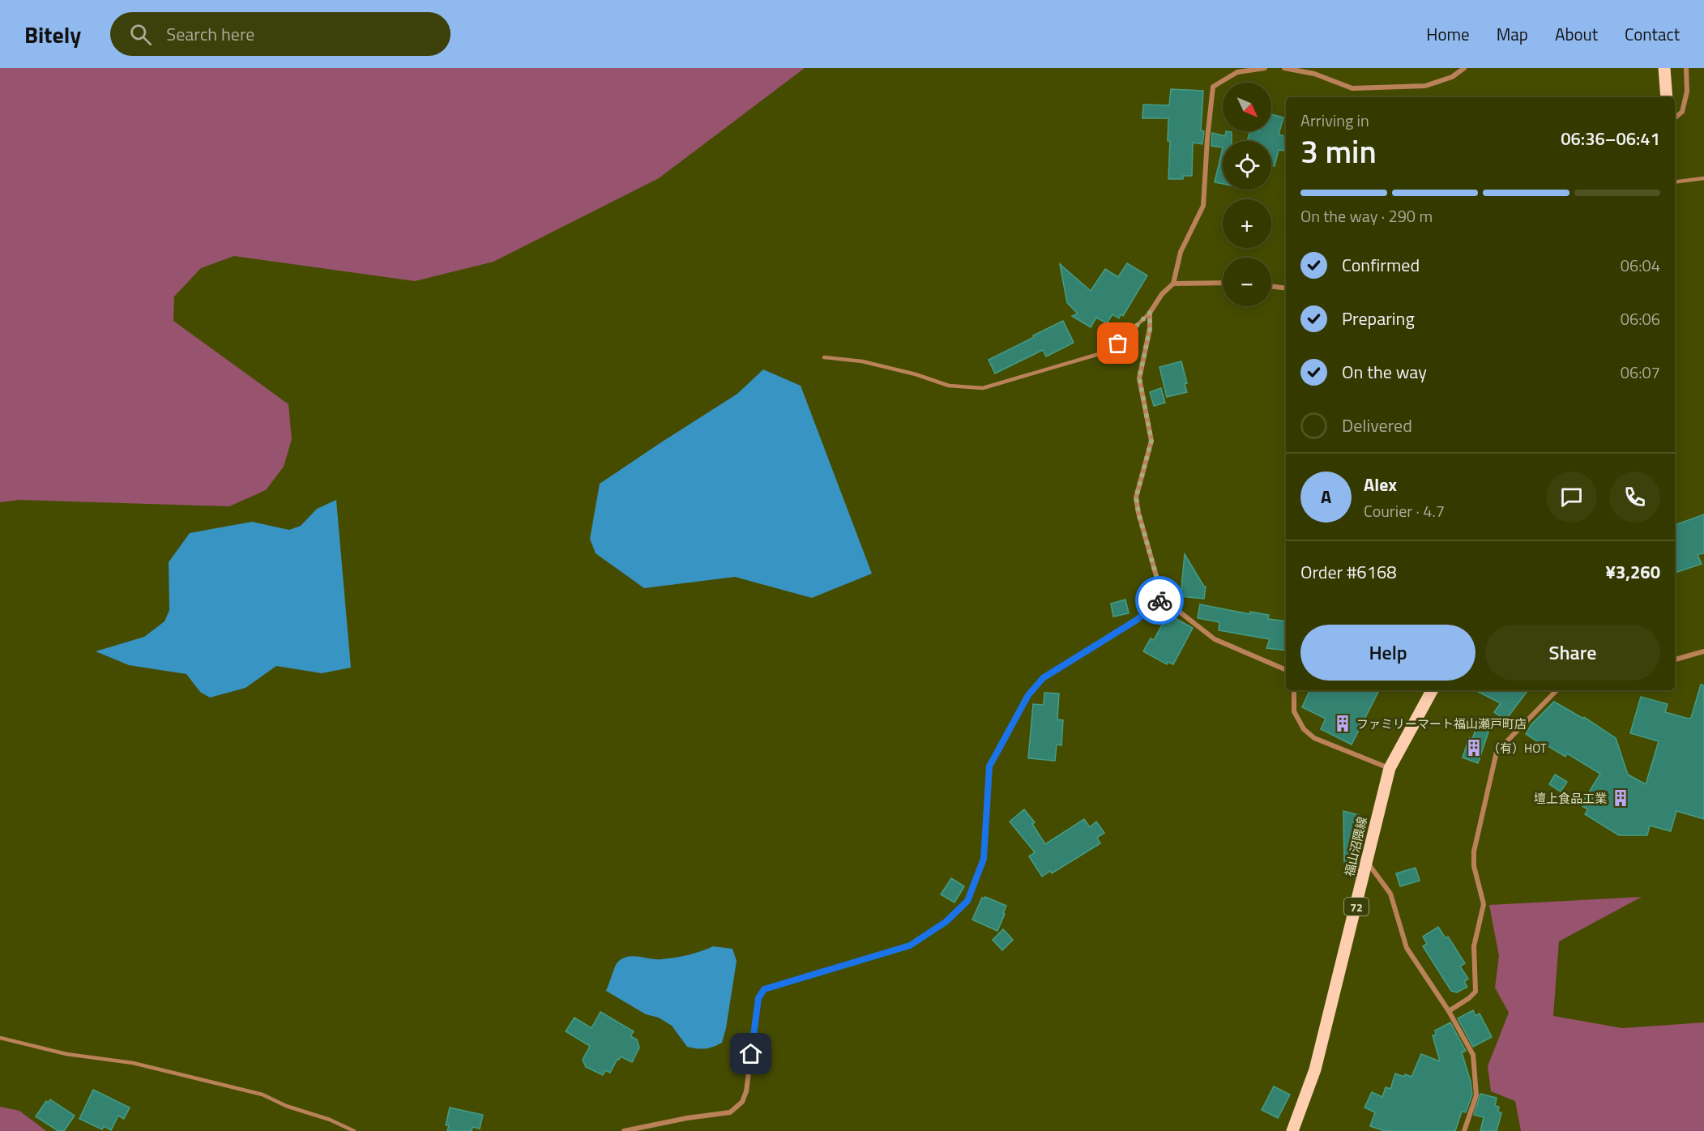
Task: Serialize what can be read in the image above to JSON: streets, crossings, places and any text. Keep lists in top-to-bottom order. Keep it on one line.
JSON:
{"streets":{"main road":["福山沼隈線","72"]},"places":{"building":["ファミリーマート福山瀬戸町店","（有）HOT","壇上食品工業"]},"north":"bottom right","page":{"header":"Bitely","search":"Search here","nav":["Home","Map","About","Contact"],"map_buttons":["+","−"],"heading":["3 min","Arriving in","06:36–06:41"],"panel":["Alex","Courier · 4.7","Order #6168","¥3,260"],"bar":"On the way · 290 m","list":[["Confirmed","06:04"],["Preparing","06:06"],["On the way","06:07"],"Delivered"],"round":"A","buttons":["Help","Share"]}}
